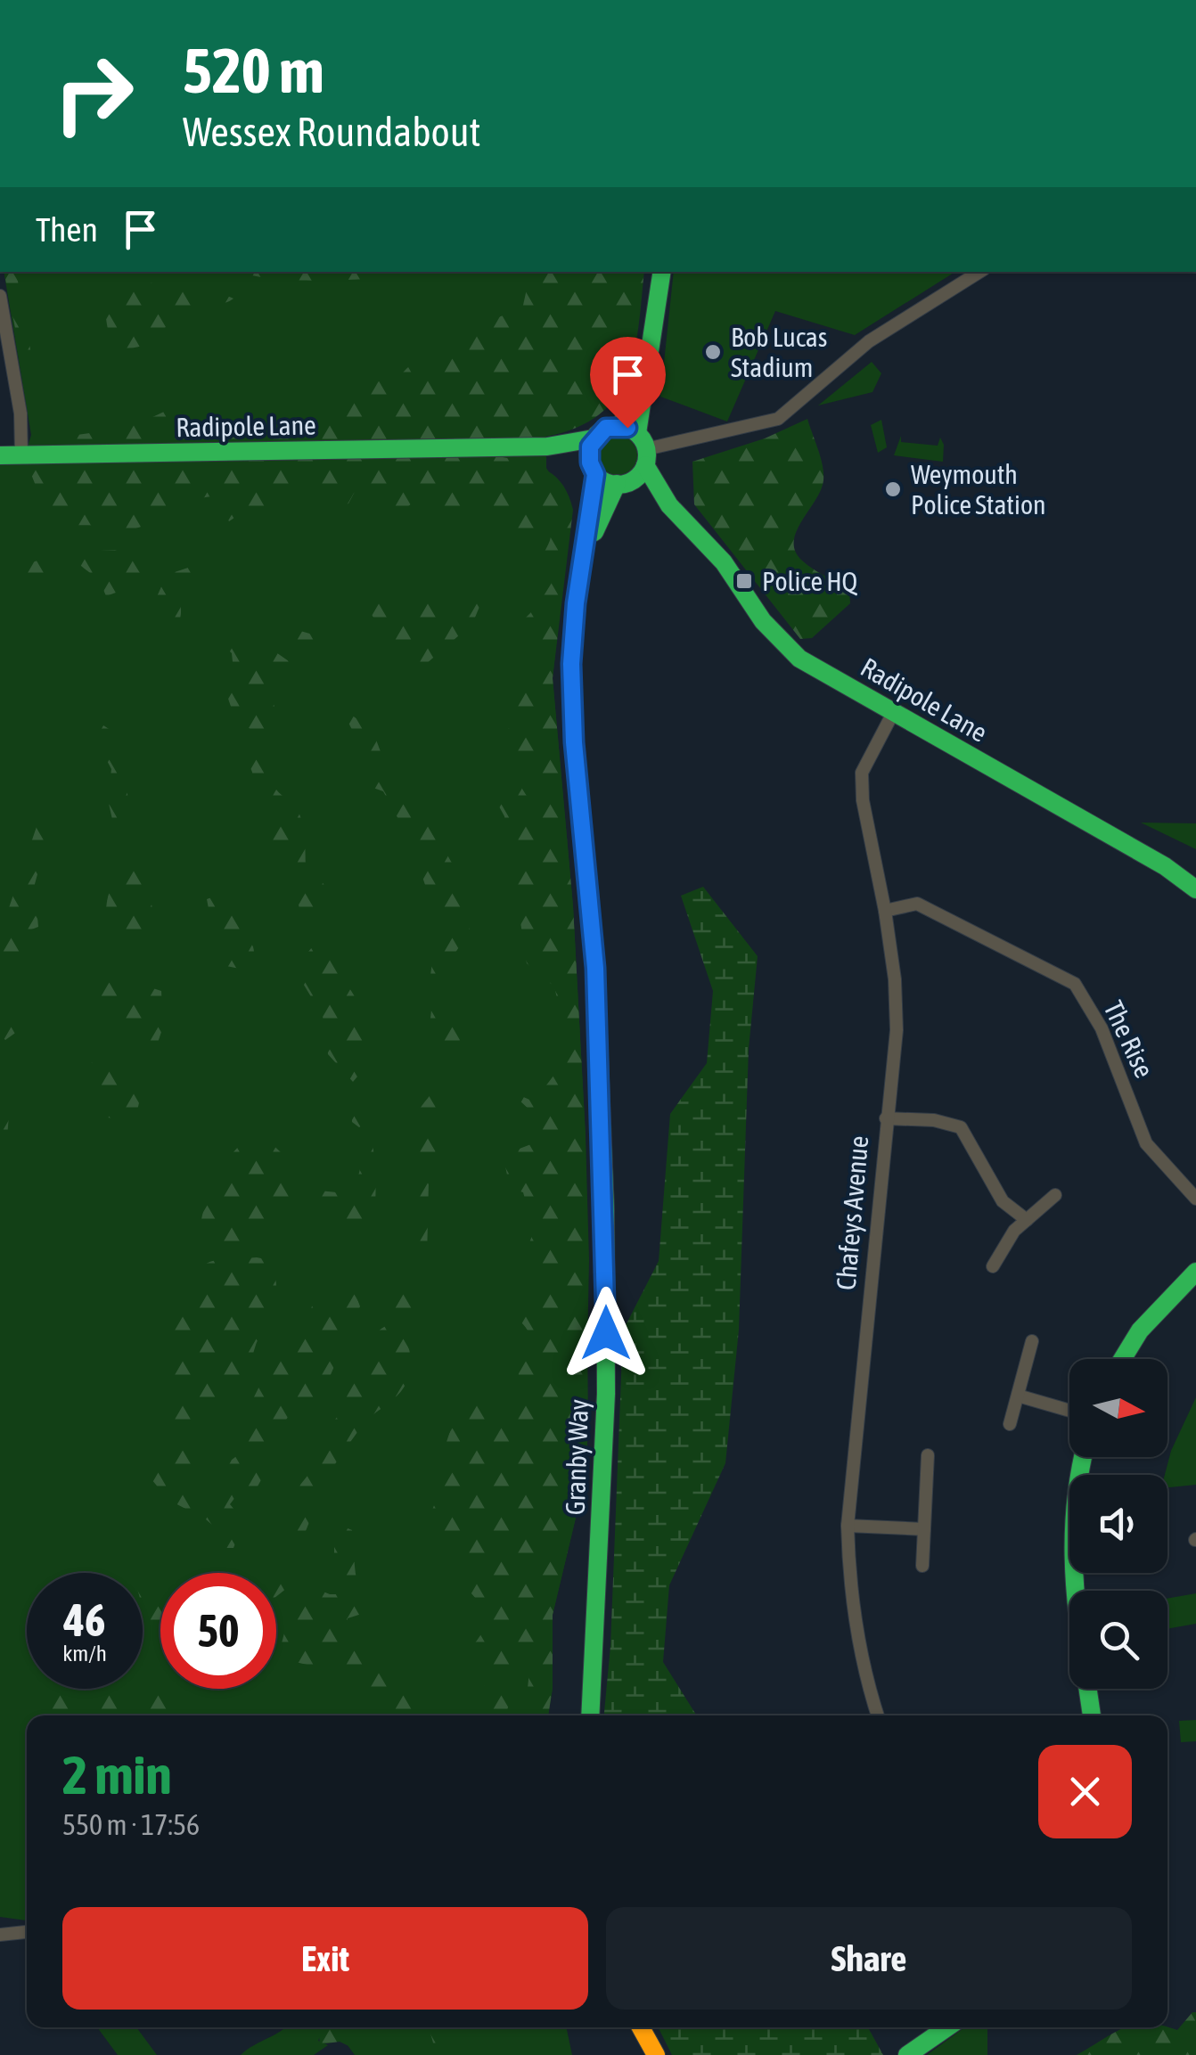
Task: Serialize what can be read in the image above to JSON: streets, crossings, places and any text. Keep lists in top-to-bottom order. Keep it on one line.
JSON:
{"streets":{"main road":["Radipole Lane","Granby Way"],"street":["The Rise","Chafeys Avenue"]},"crossings":[["Radipole Lane","Chafeys Avenue"],["Radipole Lane","Granby Way"],["The Rise","Chafeys Avenue"]],"places":{"other":["Bob Lucas Stadium","Weymouth Police Station"],"transit":["Police HQ"]},"north":"right","page":{"turn":["520 m","Wessex Roundabout"],"then":"Then","speed":"46 km/h","limit":"50","heading":["2 min","550 m · 17:56"],"buttons":["Exit","Share"]}}
